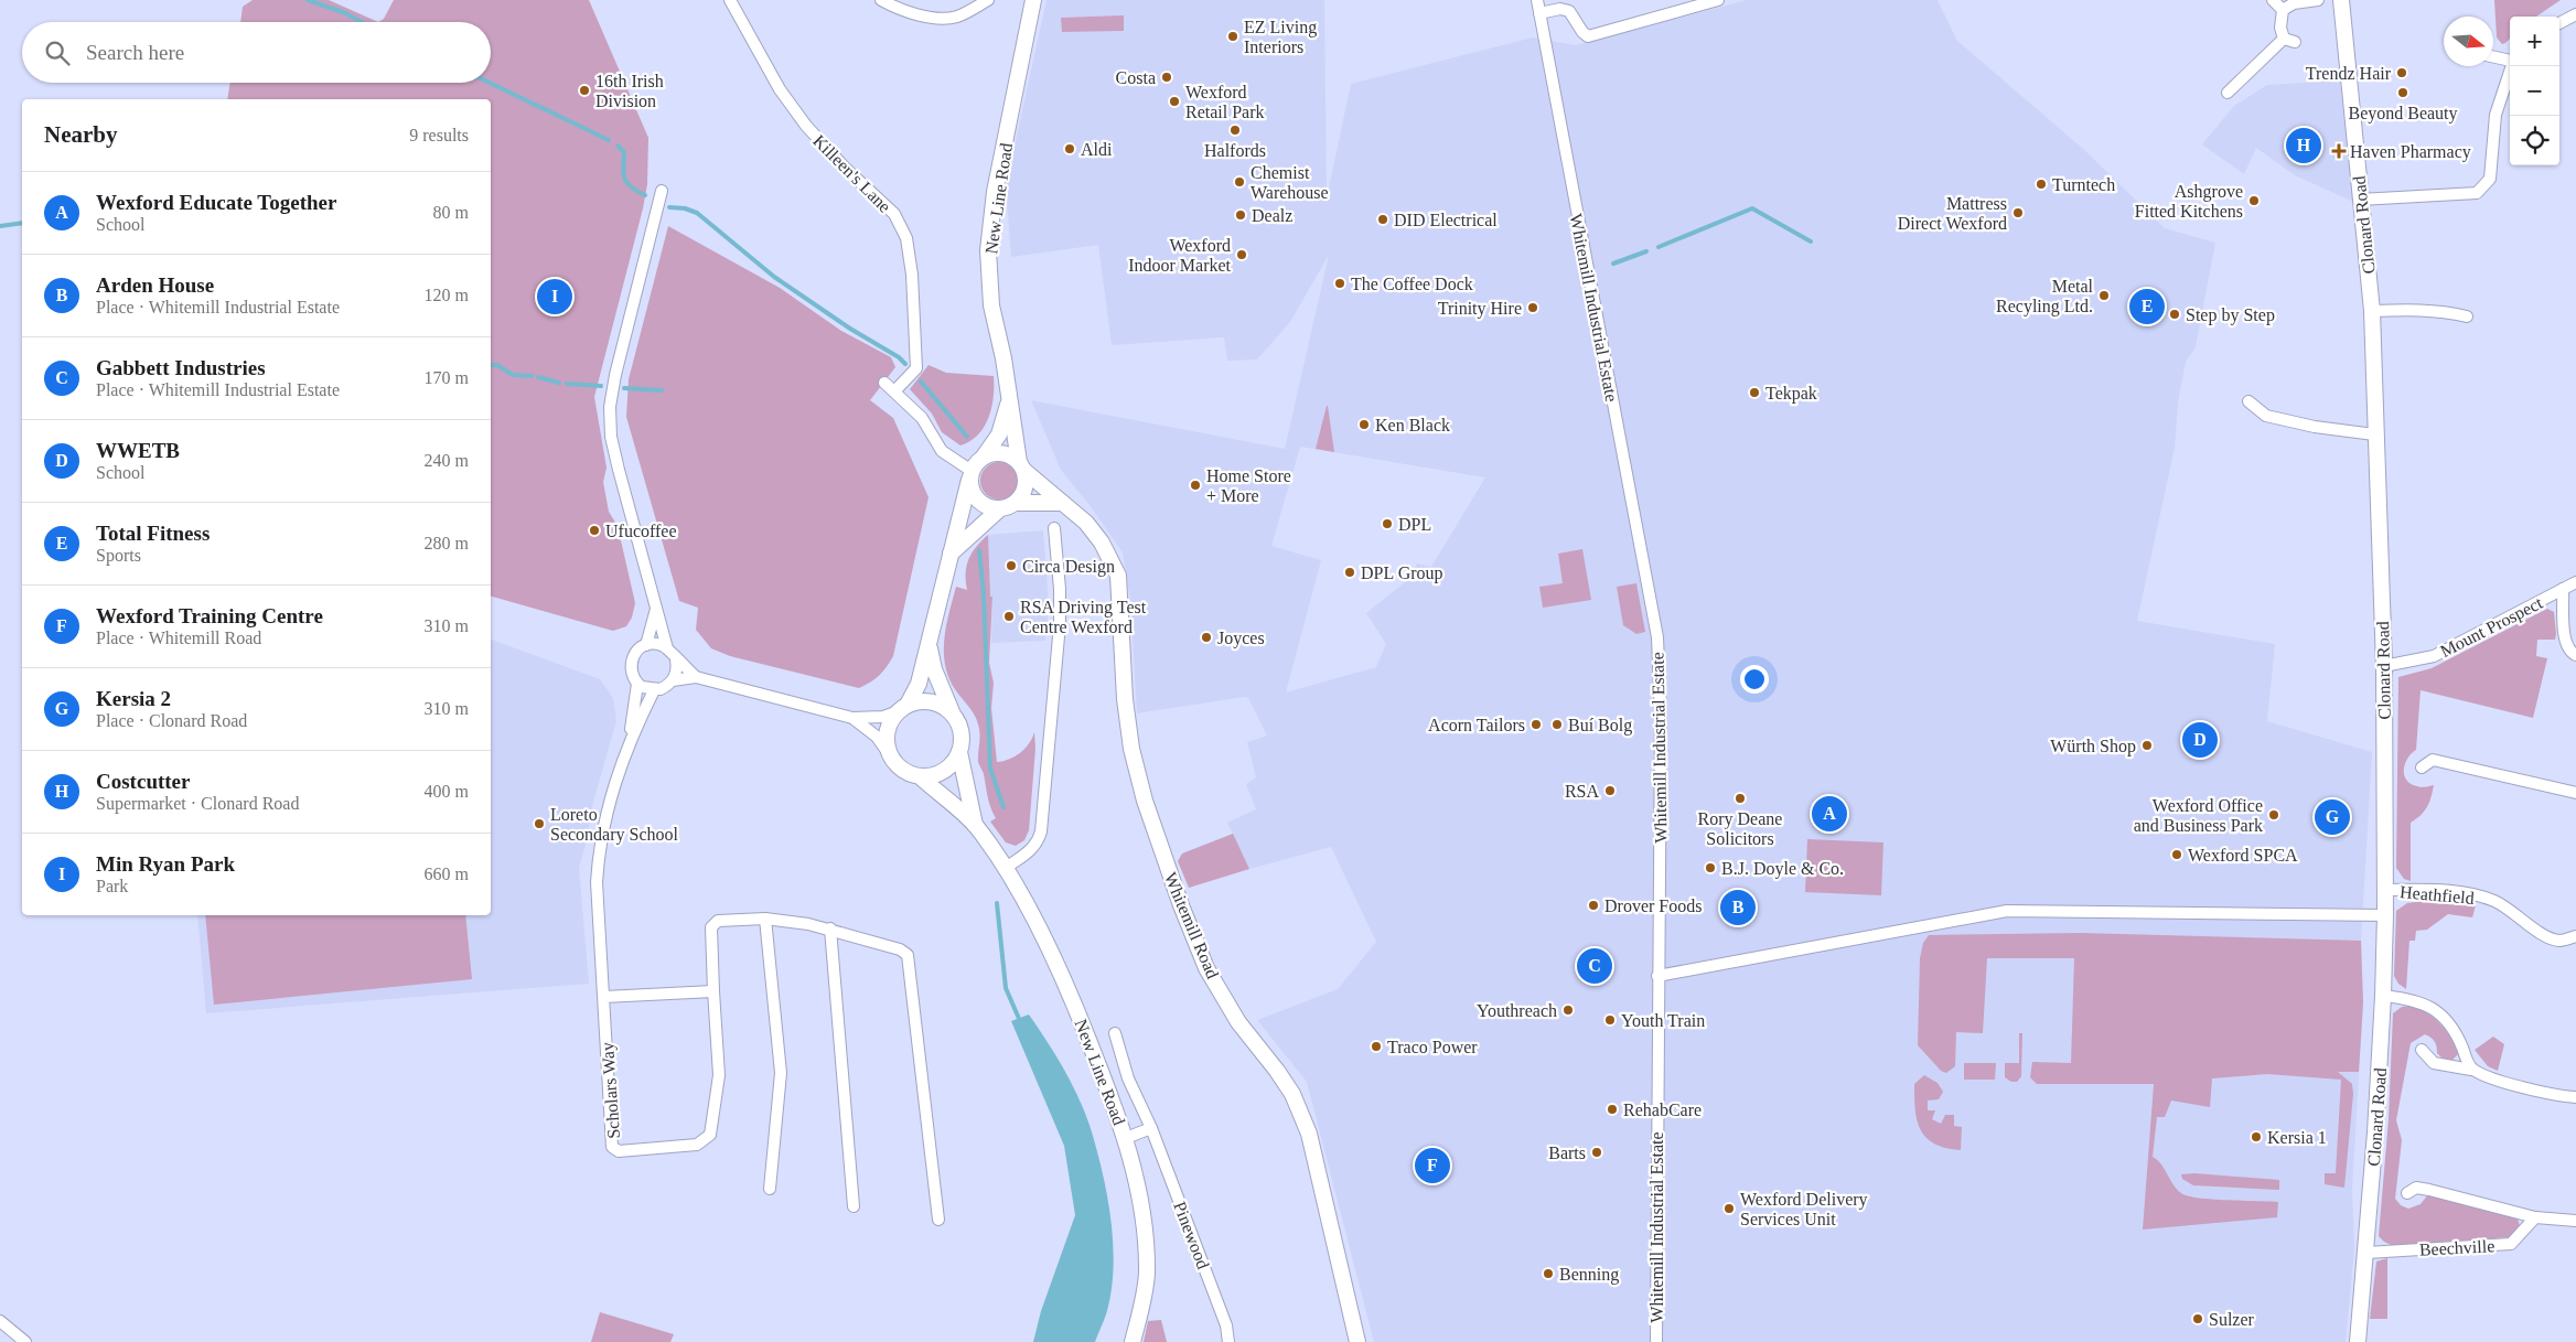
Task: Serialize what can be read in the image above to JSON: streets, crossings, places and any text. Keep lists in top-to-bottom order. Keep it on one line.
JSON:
{"streets":{"street":["Killeen's Lane","New Line Road","Clonard Road","Whitemill Industrial Estate","Mount Prospect","Heathfield","Whitemill Road","Scholars Way","Pinewood","Beechville"]},"crossings":[["New Line Road","Whitemill Road"],["Clonard Road","Mount Prospect"],["Clonard Road","Heathfield"],["Clonard Road","Beechville"]],"places":{"other":["EZ Living Interiors","Trendz Hair","Costa","16th Irish Division","Beyond Beauty","Wexford Retail Park","Halfords","Aldi","Chemist Warehouse","Turntech","Ashgrove Fitted Kitchens","Mattress Direct Wexford","Dealz","DID Electrical","Wexford Indoor Market","The Coffee Dock","Metal Recyling Ltd.","Trinity Hire","Step by Step","Tekpak","Ken Black","Home Store + More","DPL","Ufucoffee","Circa Design","DPL Group","RSA Driving Test Centre Wexford","Joyces","Acorn Tailors","Buí Bolg","Würth Shop","RSA","Rory Deane Solicitors","Wexford Office and Business Park","Loreto Secondary School","Wexford SPCA","B.J. Doyle & Co.","Drover Foods","Youthreach","Youth Train","Traco Power","RehabCare","Kersia 1","Barts","Wexford Delivery Services Unit","Benning","Sulzer"],"health":["Haven Pharmacy"]},"north":"right","page":{"map_buttons":["+","−"],"search":"Search here","heading":["Nearby","9 results"],"pins":["H","I","E","D","A","G","B","C","F"],"list":[{"mark":"A","name":"Wexford Educate Together","note":"School","value":"80 m"},{"mark":"B","name":"Arden House","note":"Place · Whitemill Industrial Estate","value":"120 m"},{"mark":"C","name":"Gabbett Industries","note":"Place · Whitemill Industrial Estate","value":"170 m"},{"mark":"D","name":"WWETB","note":"School","value":"240 m"},{"mark":"E","name":"Total Fitness","note":"Sports","value":"280 m"},{"mark":"F","name":"Wexford Training Centre","note":"Place · Whitemill Road","value":"310 m"},{"mark":"G","name":"Kersia 2","note":"Place · Clonard Road","value":"310 m"},{"mark":"H","name":"Costcutter","note":"Supermarket · Clonard Road","value":"400 m"},{"mark":"I","name":"Min Ryan Park","note":"Park","value":"660 m"}]}}
